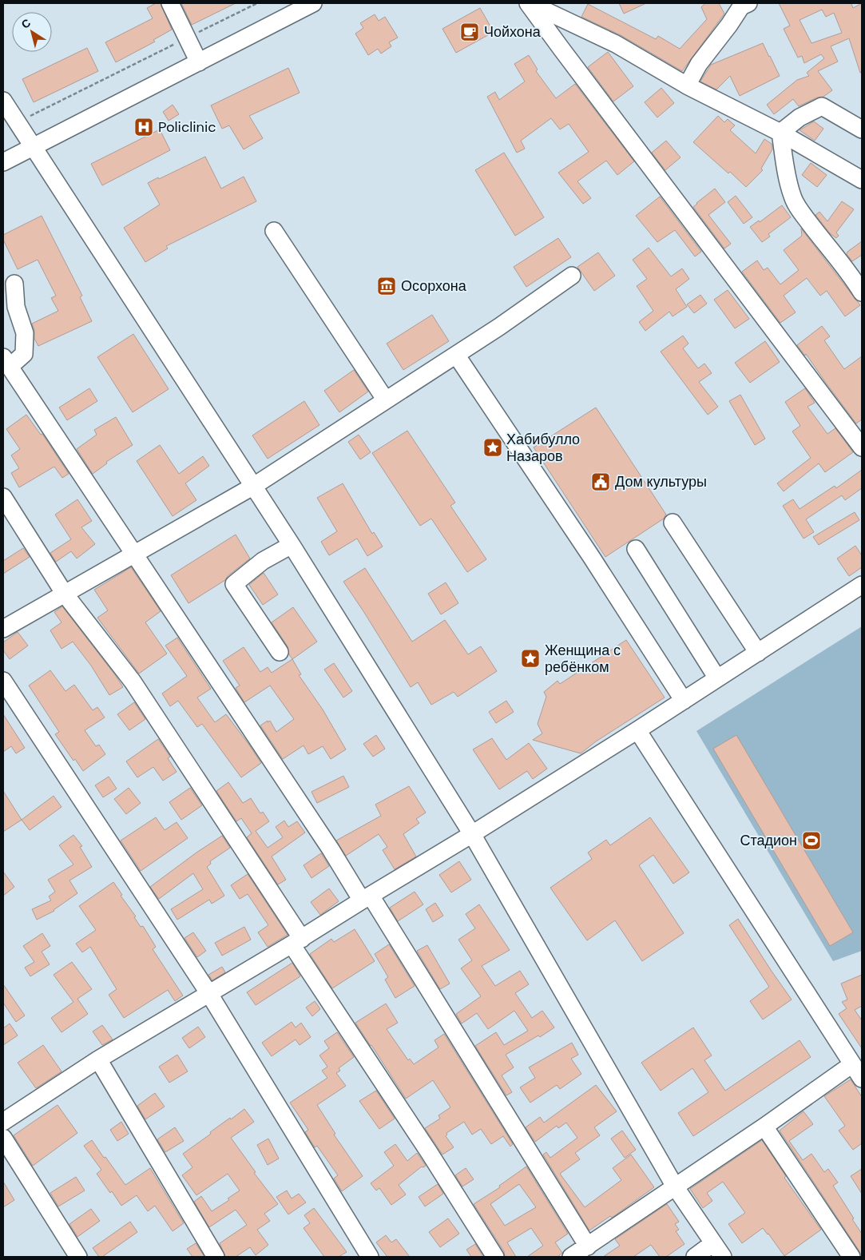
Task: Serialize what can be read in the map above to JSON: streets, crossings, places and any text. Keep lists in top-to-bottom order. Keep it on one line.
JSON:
{"places":{"cafe":["Чойхона"],"hospital":["Policlinic"],"museum":["Осорхона"],"place":["Хабибулло Назаров","Женщина с ребёнком"],"public building":["Дом культуры"],"sports":["Стадион"]},"north":"top left"}
